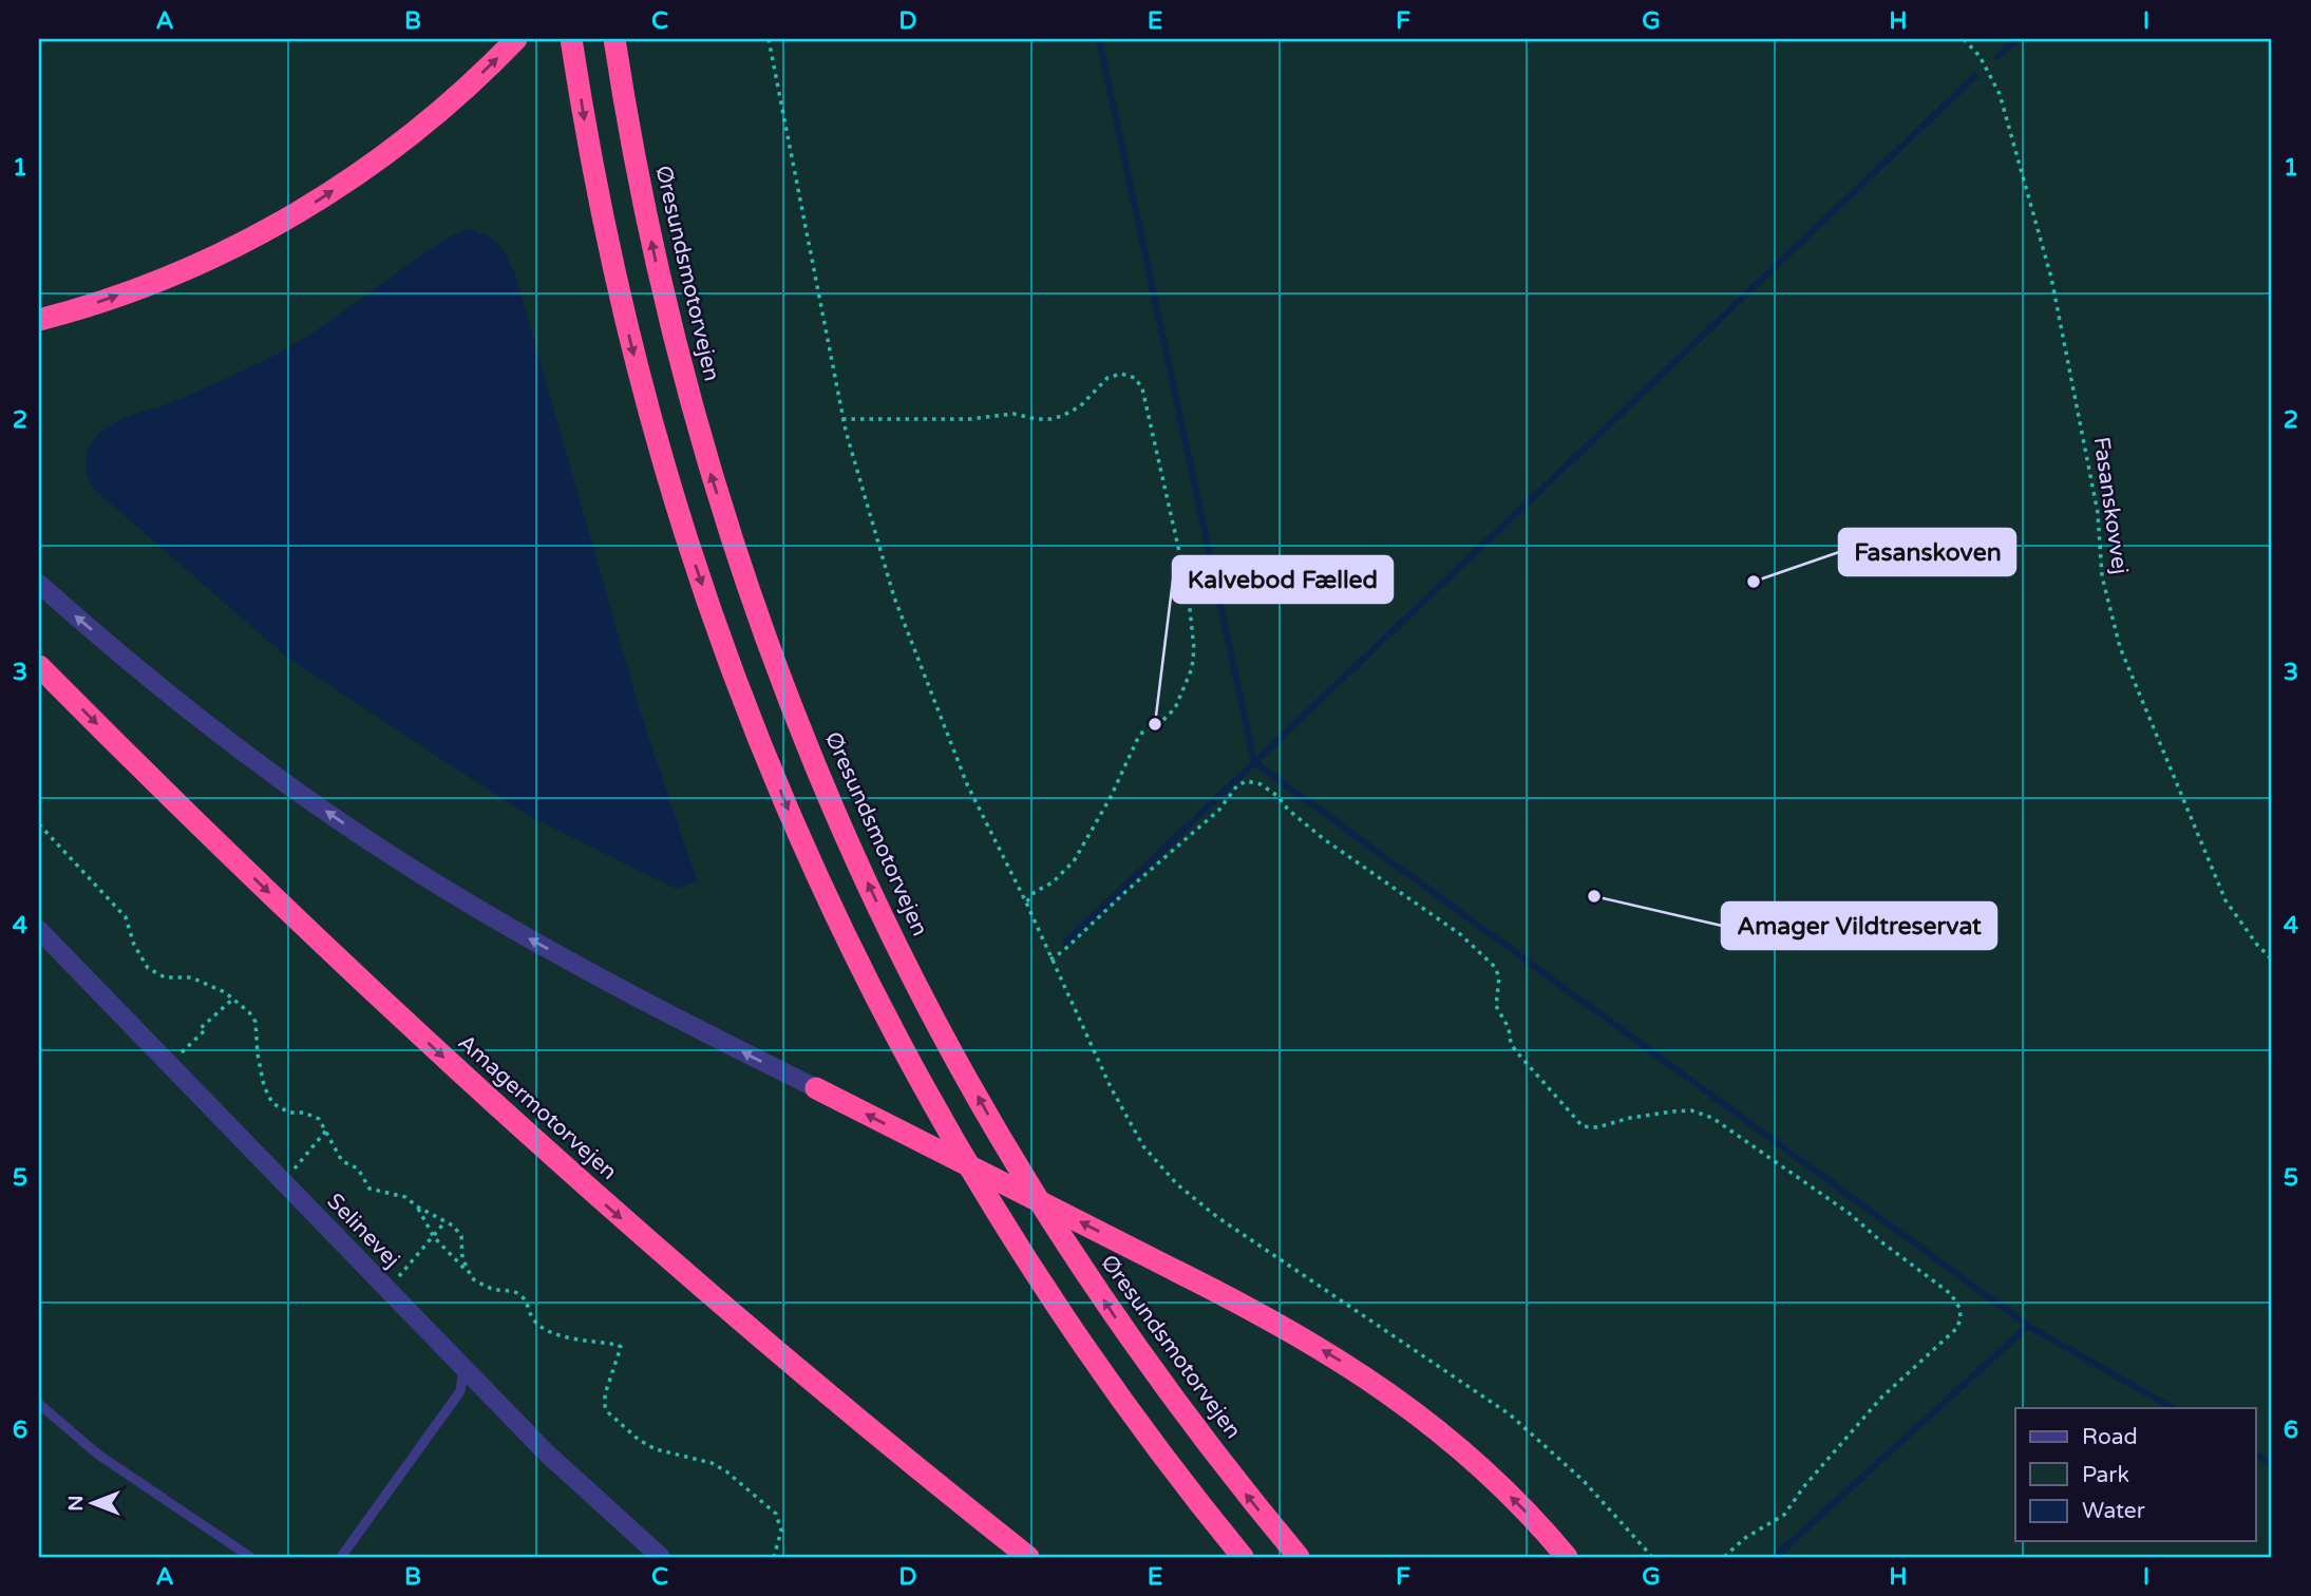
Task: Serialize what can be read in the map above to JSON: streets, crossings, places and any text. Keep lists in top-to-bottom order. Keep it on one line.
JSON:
{"streets":{"highway":["Øresundsmotorvejen","Amagermotorvejen"],"street":["Selinevej"],"path":["Fasanskovvej"]},"one_way":["Amagermotorvejen"],"places":["Fasanskoven","Kalvebod Fælled","Amager Vildtreservat"],"legend":["Road","Park","Water"],"north":"left","grid":{"columns":["A","B","C","D","E","F","G","H","I"],"rows":["1","2","3","4","5","6"]}}
